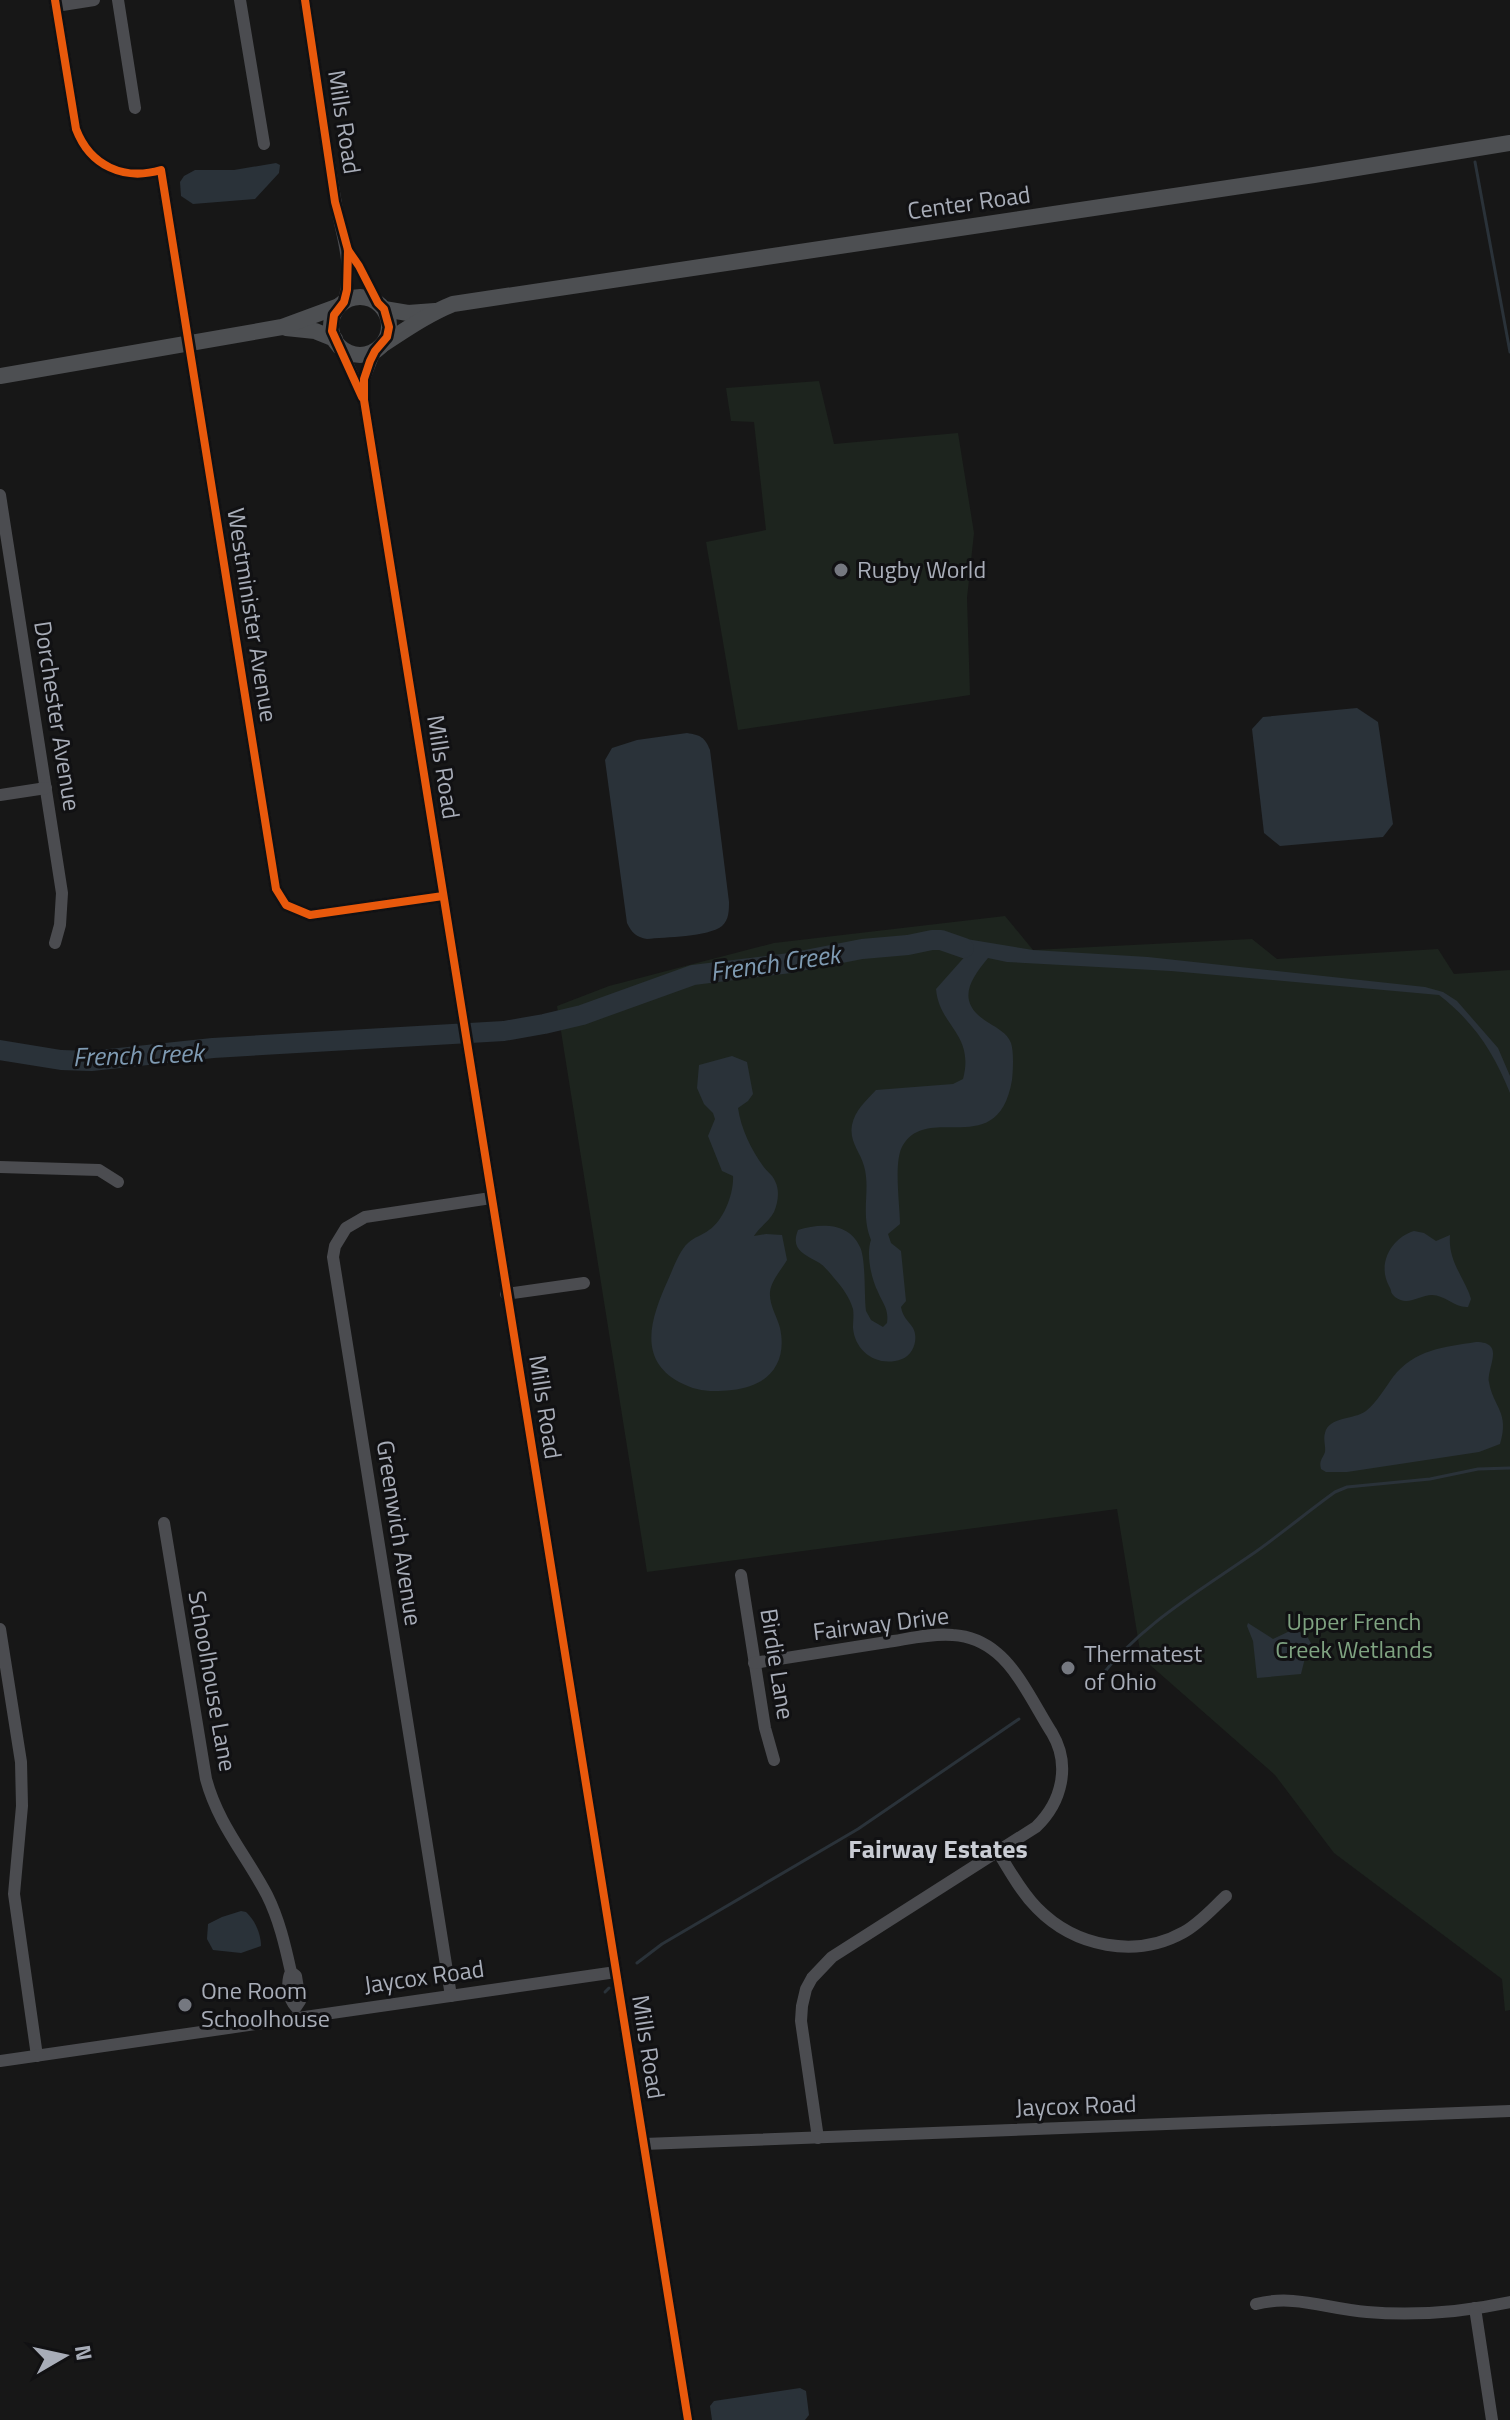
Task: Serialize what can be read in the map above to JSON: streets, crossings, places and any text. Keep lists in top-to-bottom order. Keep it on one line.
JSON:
{"streets":{"main road":["Center Road"],"street":["Mills Road","Westminister Avenue","Dorchester Avenue","Greenwich Avenue","Fairway Drive","Birdie Lane","Schoolhouse Lane","Jaycox Road"]},"crossings":[["Mills Road","Center Road"],["Mills Road","Westminister Avenue"],["Mills Road","Greenwich Avenue"],["Mills Road","Jaycox Road"],["Greenwich Avenue","Jaycox Road"],["Fairway Drive","Birdie Lane"],["Fairway Drive","Jaycox Road"],["Schoolhouse Lane","Jaycox Road"]],"districts":["Fairway Estates"],"water":["French Creek"],"parks":["Upper French Creek Wetlands"],"places":["Rugby World","Thermatest of Ohio","One Room Schoolhouse"],"north":"right"}
